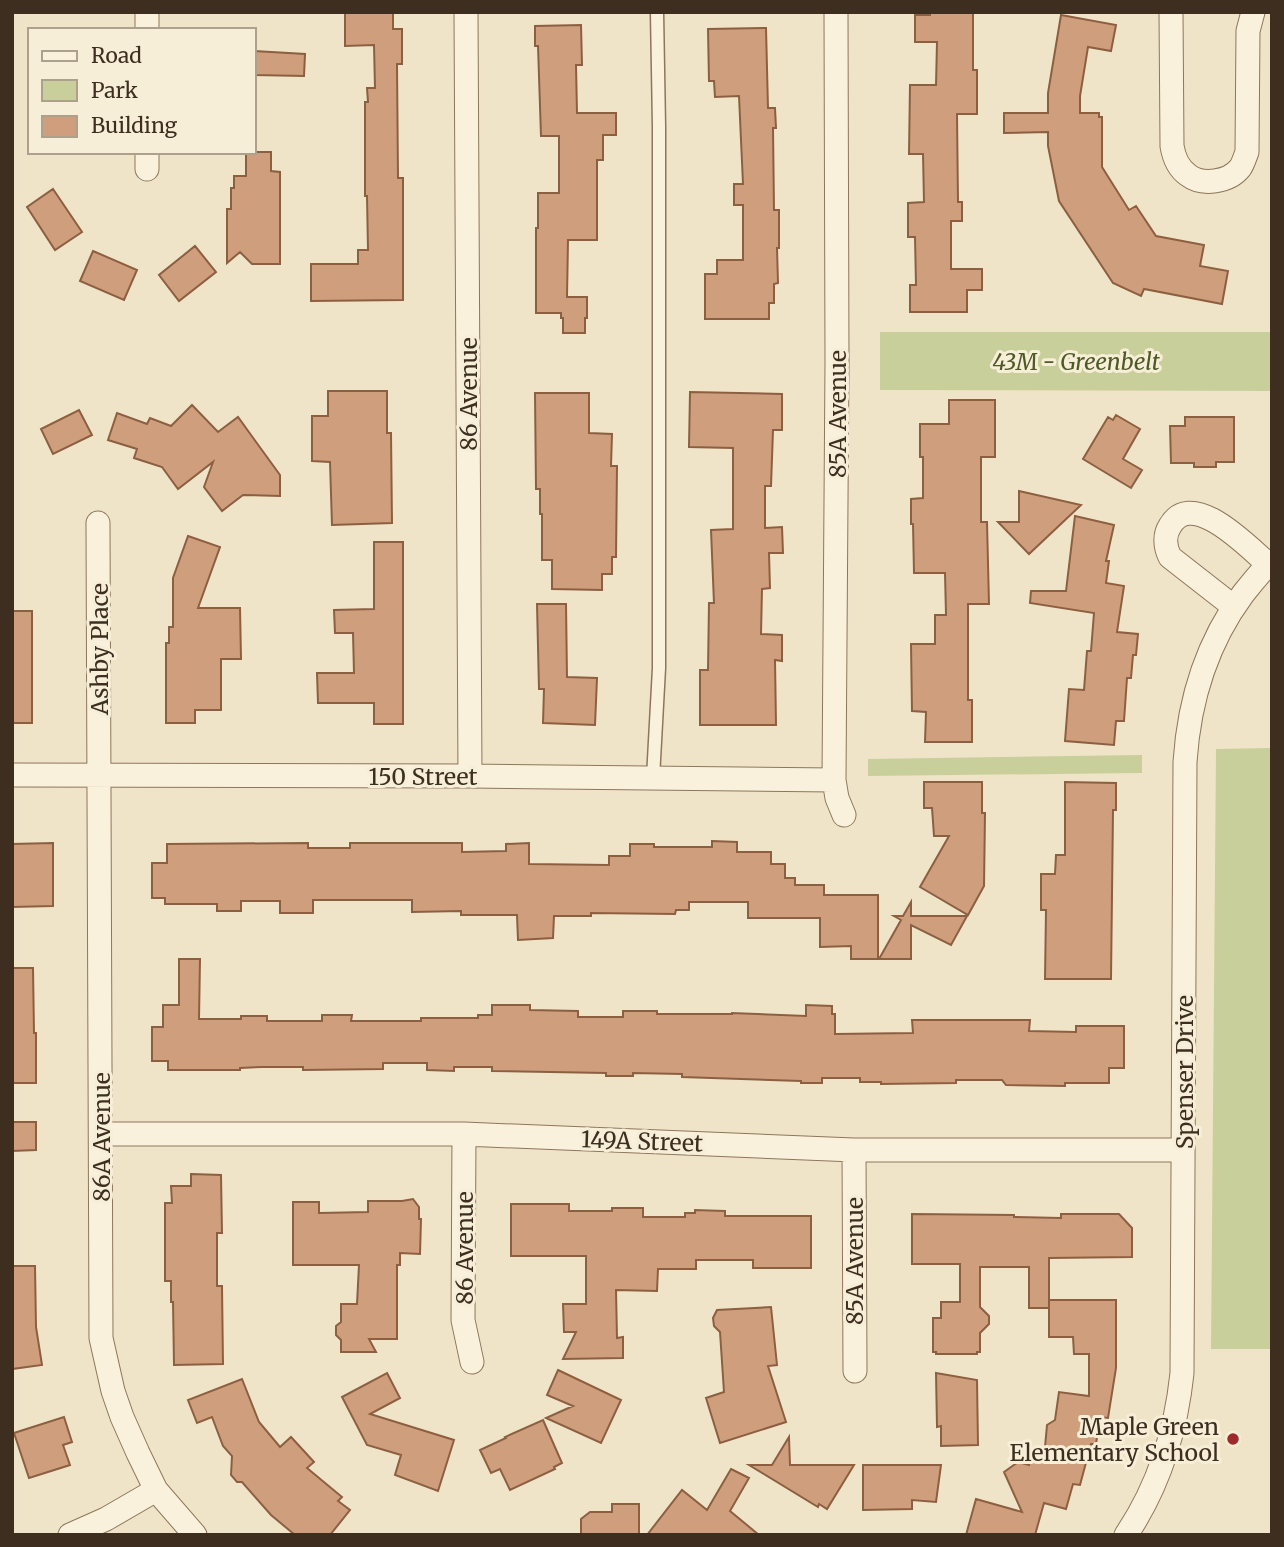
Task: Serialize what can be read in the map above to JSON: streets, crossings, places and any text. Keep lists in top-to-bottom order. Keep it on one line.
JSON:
{"streets":{"street":["86 Avenue","85A Avenue","Ashby Place","150 Street","Spenser Drive","86A Avenue","149A Street"]},"crossings":[["86 Avenue","150 Street"],["86 Avenue","149A Street"],["85A Avenue","150 Street"],["85A Avenue","149A Street"],["Ashby Place","150 Street"],["Ashby Place","86A Avenue"],["150 Street","86A Avenue"],["Spenser Drive","149A Street"],["86A Avenue","149A Street"]],"parks":["43M - Greenbelt"],"places":["Maple Green Elementary School"],"legend":["Road","Park","Building"]}
